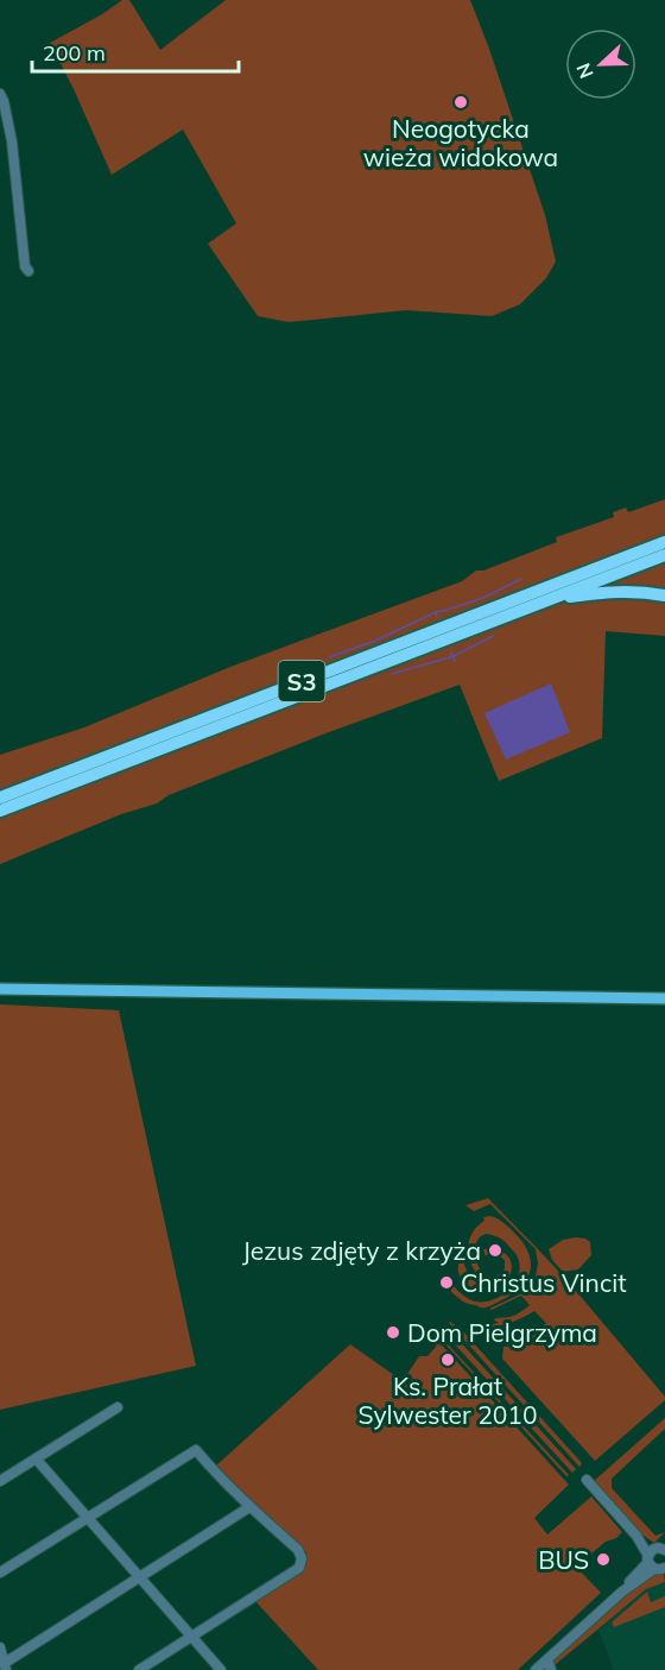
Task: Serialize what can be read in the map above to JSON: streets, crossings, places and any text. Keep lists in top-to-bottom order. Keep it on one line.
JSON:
{"streets":{"highway":["S3"]},"places":["Neogotycka wieża widokowa","Jezus zdjęty z krzyża","Christus Vincit","Dom Pielgrzyma","Ks. Prałat Sylwester 2010","BUS"],"scale_bar":"200 m","north":"left"}
